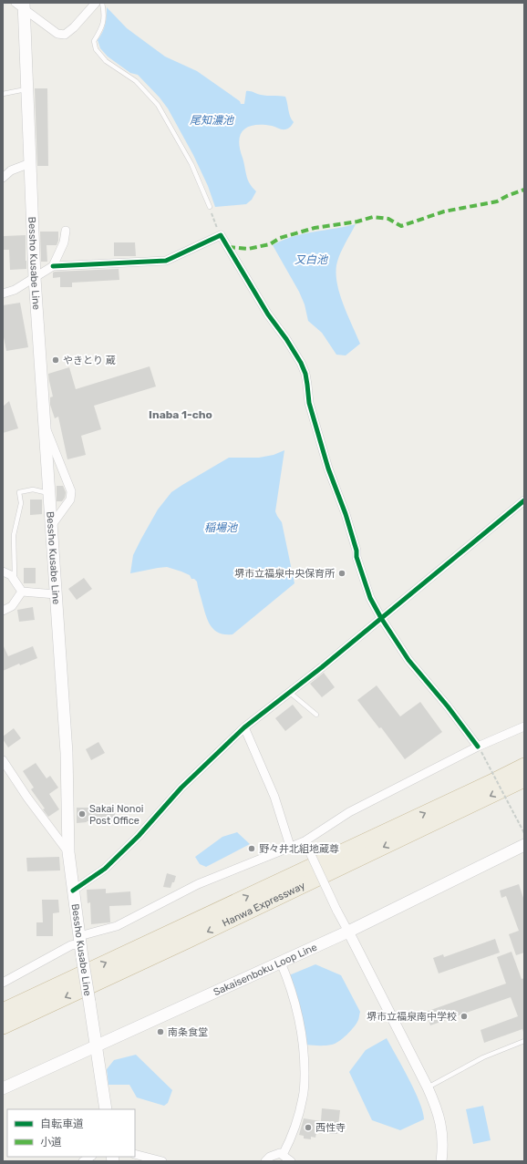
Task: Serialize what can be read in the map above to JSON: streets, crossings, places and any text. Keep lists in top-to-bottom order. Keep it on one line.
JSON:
{"streets":{"highway":["Hanwa Expressway"],"main road":["Bessho Kusabe Line","Sakaisenboku Loop Line"]},"crossings":[["Bessho Kusabe Line","Sakaisenboku Loop Line"]],"districts":["Inaba 1-cho"],"water":["尾知濃池","又白池","稲場池"],"places":["やきとり 蔵","堺市立福泉中央保育所","Sakai Nonoi Post Office","野々井北組地蔵尊","堺市立福泉南中学校","南条食堂","西性寺"],"legend":["自転車道","小道"]}
